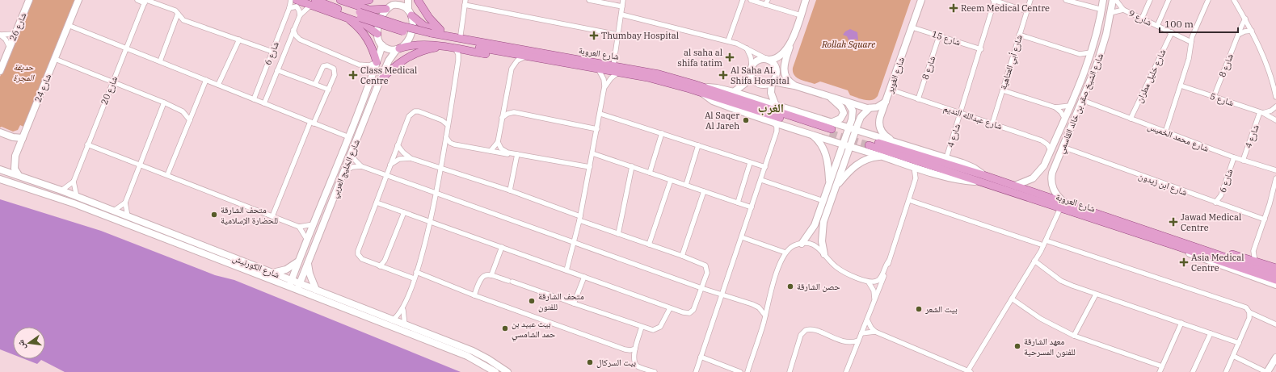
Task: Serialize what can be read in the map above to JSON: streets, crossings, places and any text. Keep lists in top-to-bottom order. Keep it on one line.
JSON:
{"streets":{"main road":["شارع العروبة"],"street":["شارع 9","شارع 26","شارع 15","شارع 6","شارع أبي العتاهية","شارع 8","شارع الغوير","شارع خليل مطران","شارع 24","شارع 20","شارع 5","شارع الشيخ صقر بن خالد القاسمي","شارع عبدالله النديم","شارع 4","شارع محمد الخميس","شارع الخليج العربي","شارع ابن زيدون","شارع الكورنيش"]},"crossings":[["شارع 9","شارع خليل مطران"],["شارع 9","شارع الشيخ صقر بن خالد القاسمي"],["شارع 15","شارع 8"],["شارع 15","شارع الغوير"],["شارع 15","شارع 4"],["شارع 6","شارع محمد الخميس"],["شارع 6","شارع ابن زيدون"],["شارع العروبة","شارع الشيخ صقر بن خالد القاسمي"],["شارع أبي العتاهية","شارع عبدالله النديم"],["شارع 8","شارع 5"],["شارع 8","شارع عبدالله النديم"],["شارع الغوير","شارع عبدالله النديم"],["شارع خليل مطران","شارع محمد الخميس"],["شارع 24","شارع الكورنيش"],["شارع 5","شارع 4"],["شارع الشيخ صقر بن خالد القاسمي","شارع عبدالله النديم"],["شارع الشيخ صقر بن خالد القاسمي","شارع محمد الخميس"],["شارع الشيخ صقر بن خالد القاسمي","شارع ابن زيدون"],["شارع عبدالله النديم","شارع 4"],["شارع 4","شارع محمد الخميس"],["شارع الخليج العربي","شارع الكورنيش"]],"districts":["الغرب"],"parks":["Rollah Square","حديقة المجرة"],"places":{"health":["Reem Medical Centre","Thumbay Hospital","al saha al shifa tatim","Class Medical Centre","Al Saha AL Shifa Hospital","Jawad Medical Centre","Asia Medical Centre"],"other":["Al Saqer Al Jareh","متحف الشارقة للحضارة الإسلامية","حصن الشارقة","متحف الشارقة للفنون","بيت الشعر","بيت عبيد بن حمد الشامسي","معهد الشارقة للفنون المسرحية","بيت السركال"]},"scale_bar":"100 m","north":"left"}
